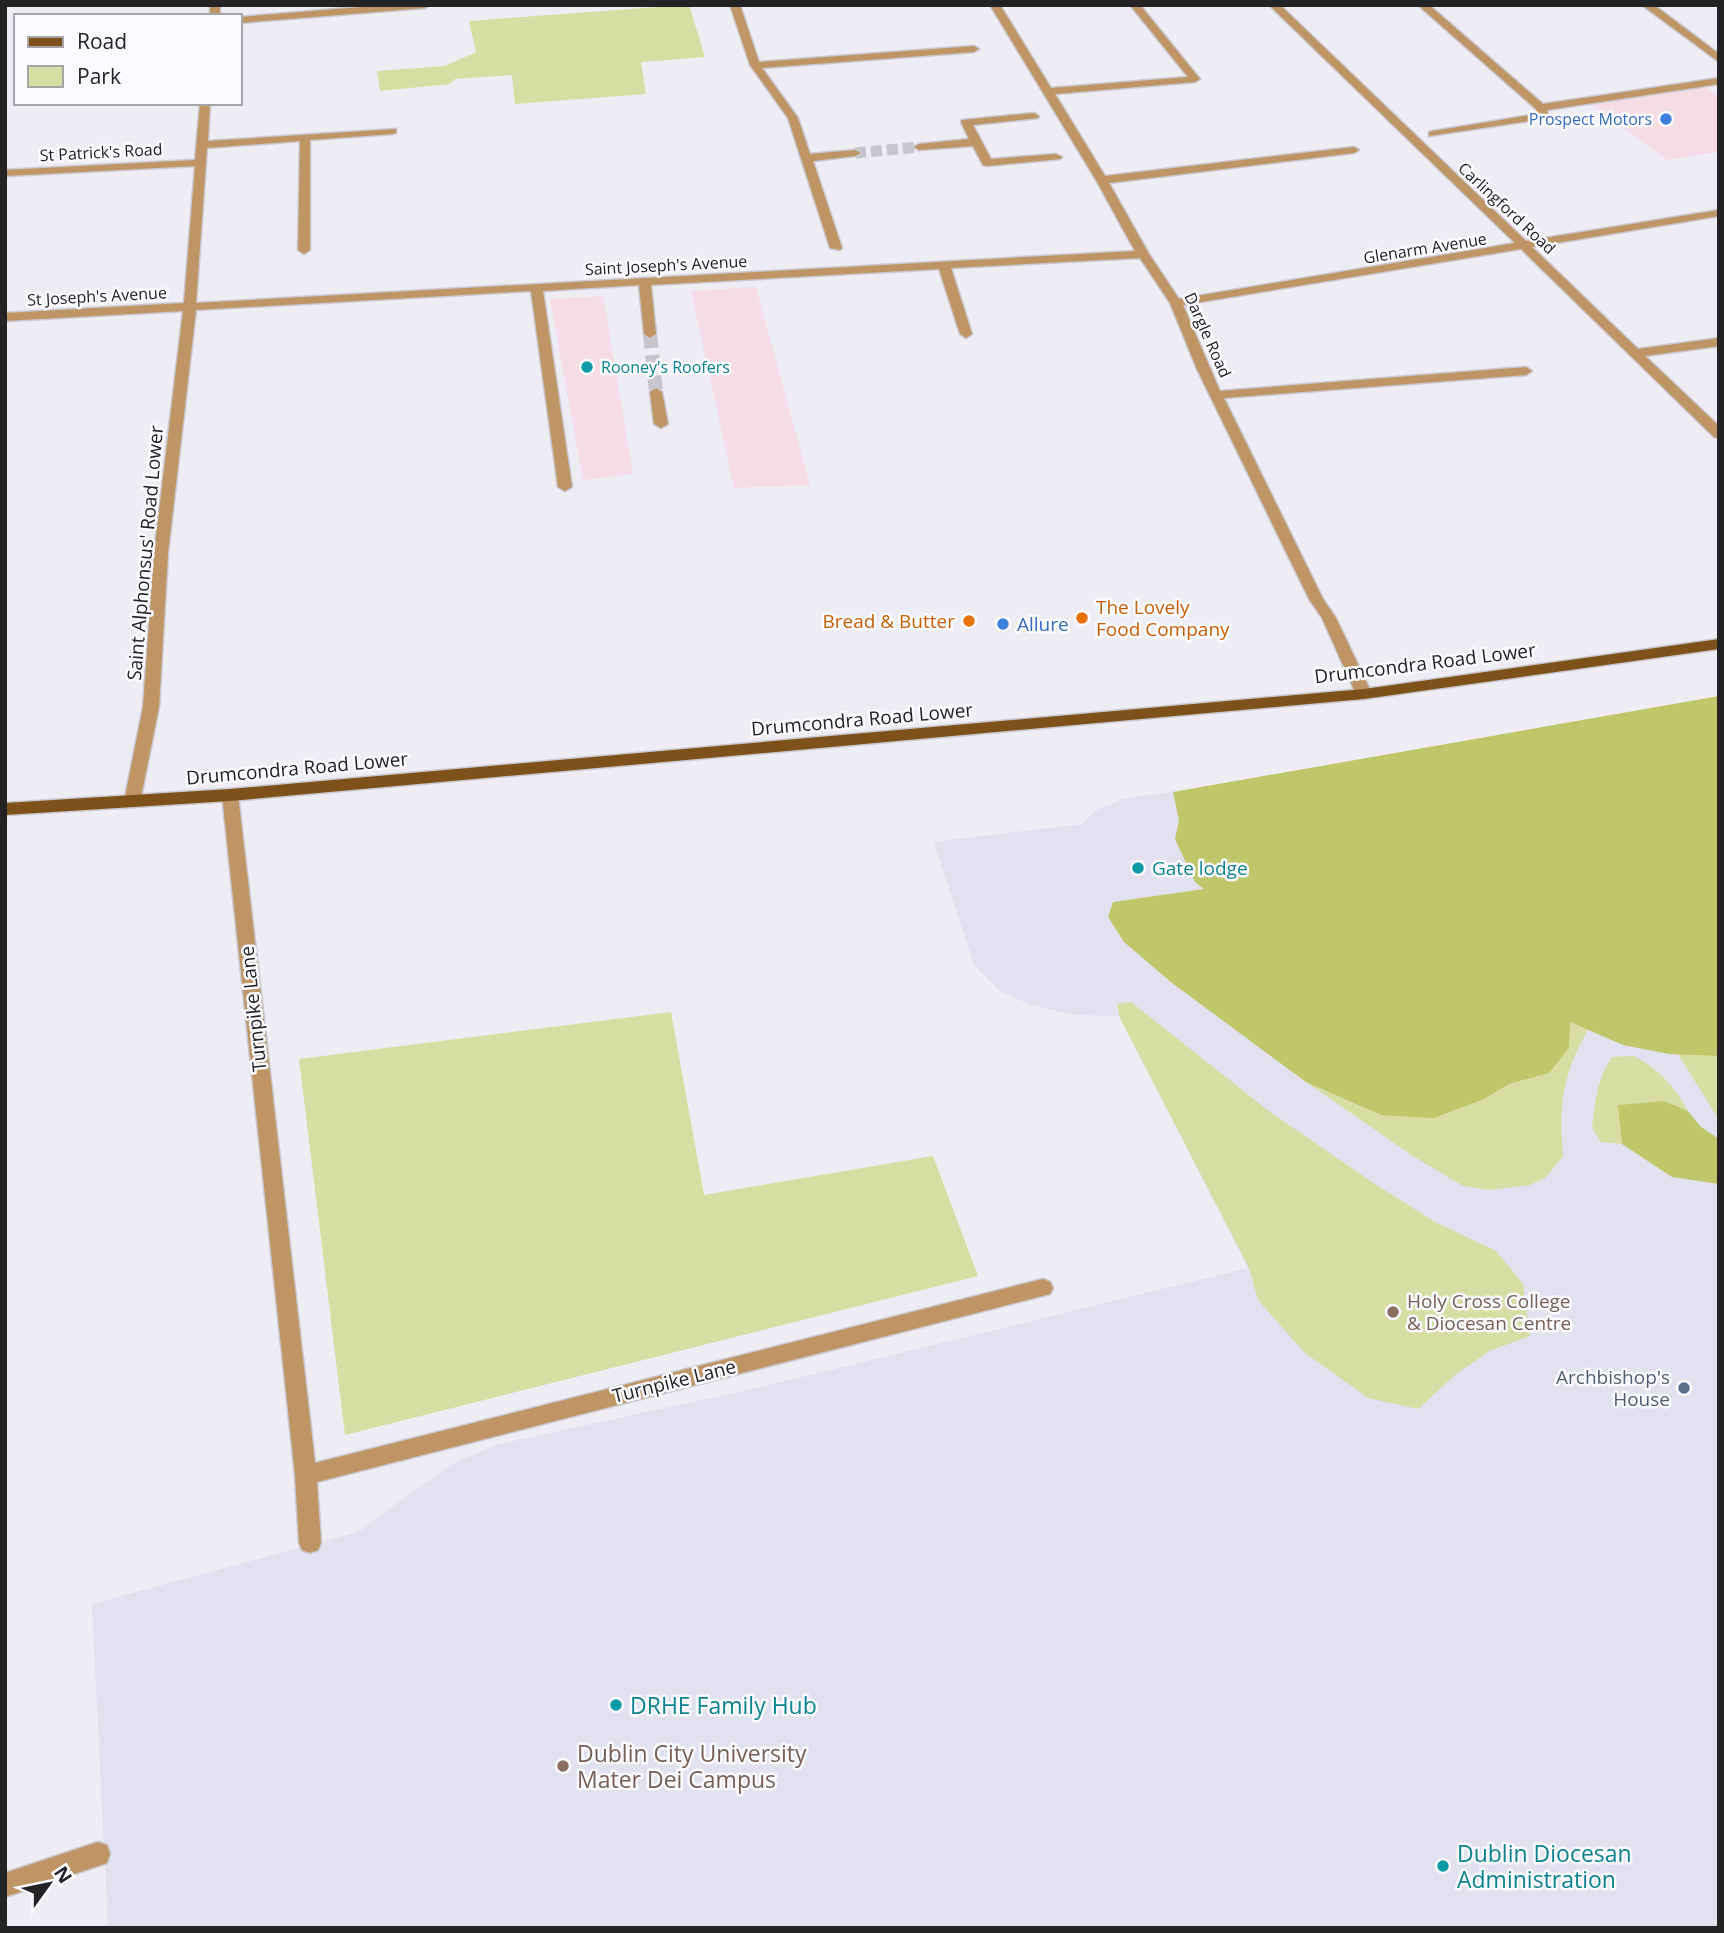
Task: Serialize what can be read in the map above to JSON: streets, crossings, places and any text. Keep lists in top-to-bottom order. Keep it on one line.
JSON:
{"streets":{"main road":["Drumcondra Road Lower"],"street":["St Patrick's Road","Carlingford Road","Glenarm Avenue","Saint Joseph's Avenue","St Joseph's Avenue","Dargle Road","Saint Alphonsus' Road Lower","Turnpike Lane"]},"crossings":[["St Patrick's Road","Saint Alphonsus' Road Lower"],["Carlingford Road","Glenarm Avenue"],["Glenarm Avenue","Dargle Road"],["Saint Joseph's Avenue","St Joseph's Avenue"],["Saint Joseph's Avenue","Dargle Road"],["Saint Joseph's Avenue","Saint Alphonsus' Road Lower"],["St Joseph's Avenue","Saint Alphonsus' Road Lower"],["Dargle Road","Drumcondra Road Lower"],["Saint Alphonsus' Road Lower","Drumcondra Road Lower"],["Drumcondra Road Lower","Turnpike Lane"]],"places":["Prospect Motors","Rooney's Roofers","The Lovely Food Company","Bread & Butter","Allure","Gate lodge","Holy Cross College & Diocesan Centre","Archbishop's House","DRHE Family Hub","Dublin City University Mater Dei Campus","Dublin Diocesan Administration"],"legend":["Road","Park"],"north":"top right"}
